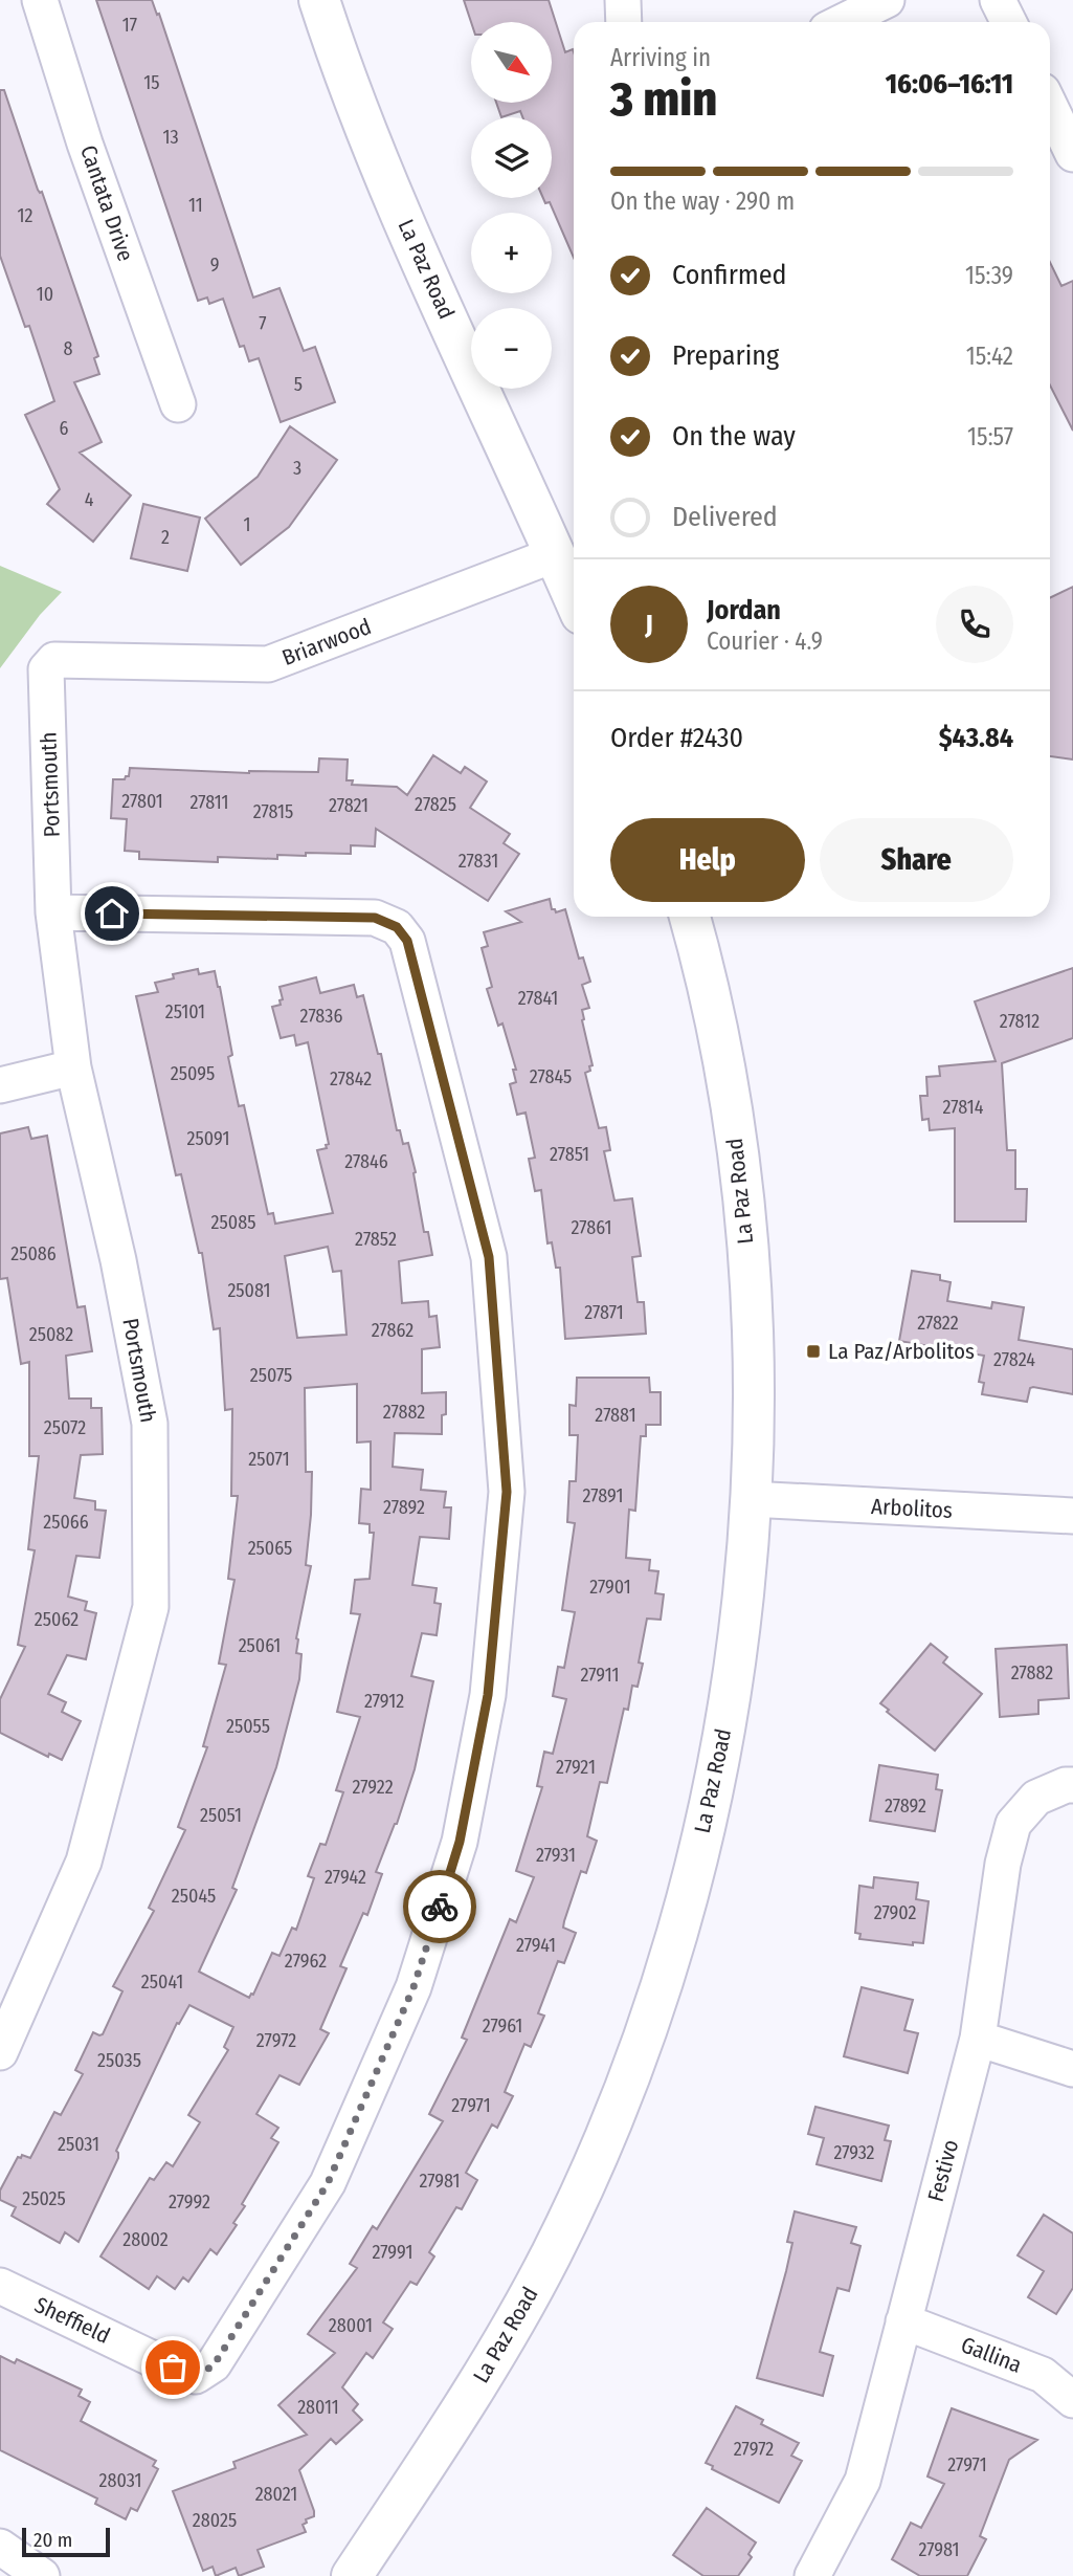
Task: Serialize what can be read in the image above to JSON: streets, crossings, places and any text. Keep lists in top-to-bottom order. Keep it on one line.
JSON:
{"streets":{"main road":["La Paz Road"],"street":["Cantata Drive","Briarwood","Portsmouth","Arbolitos","Festivo","Sheffield","Gallina"]},"crossings":[["La Paz Road","Briarwood"],["La Paz Road","Arbolitos"],["Briarwood","Portsmouth"],["Portsmouth","Sheffield"],["Festivo","Gallina"]],"places":{"transit":["La Paz/Arbolitos"]},"house_numbers":["17","15","13","11","12","9","10","7","8","5","6","3","4","1","2","27801","27811","27825","27821","27815","27831","27841","25101","27836","27812","25095","27845","27842","27814","25091","27851","27846","25085","27861","27852","25086","25081","27871","27822","27862","25082","27824","25075","27882","27881","25072","25071","27891","27892","25066","25065","27901","25062","25061","27882","27911","27912","25055","27921","27922","27892","25051","27931","27942","25045","27902","27941","27962","25041","27961","27972","25035","27971","25031","27932","27981","25025","27992","28002","27991","28001","28011","27972","27971","28031","28021","28025","27981"],"scale_bar":"20 m","north":"bottom right","page":{"map_buttons":["+","−"],"heading":["3 min","Arriving in","16:06–16:11"],"panel":["Jordan","Courier · 4.9","Order #2430","$43.84"],"bar":"On the way · 290 m","list":[["Confirmed","15:39"],["Preparing","15:42"],["On the way","15:57"],"Delivered"],"round":"J","buttons":["Help","Share"],"scale":"20 m"}}
